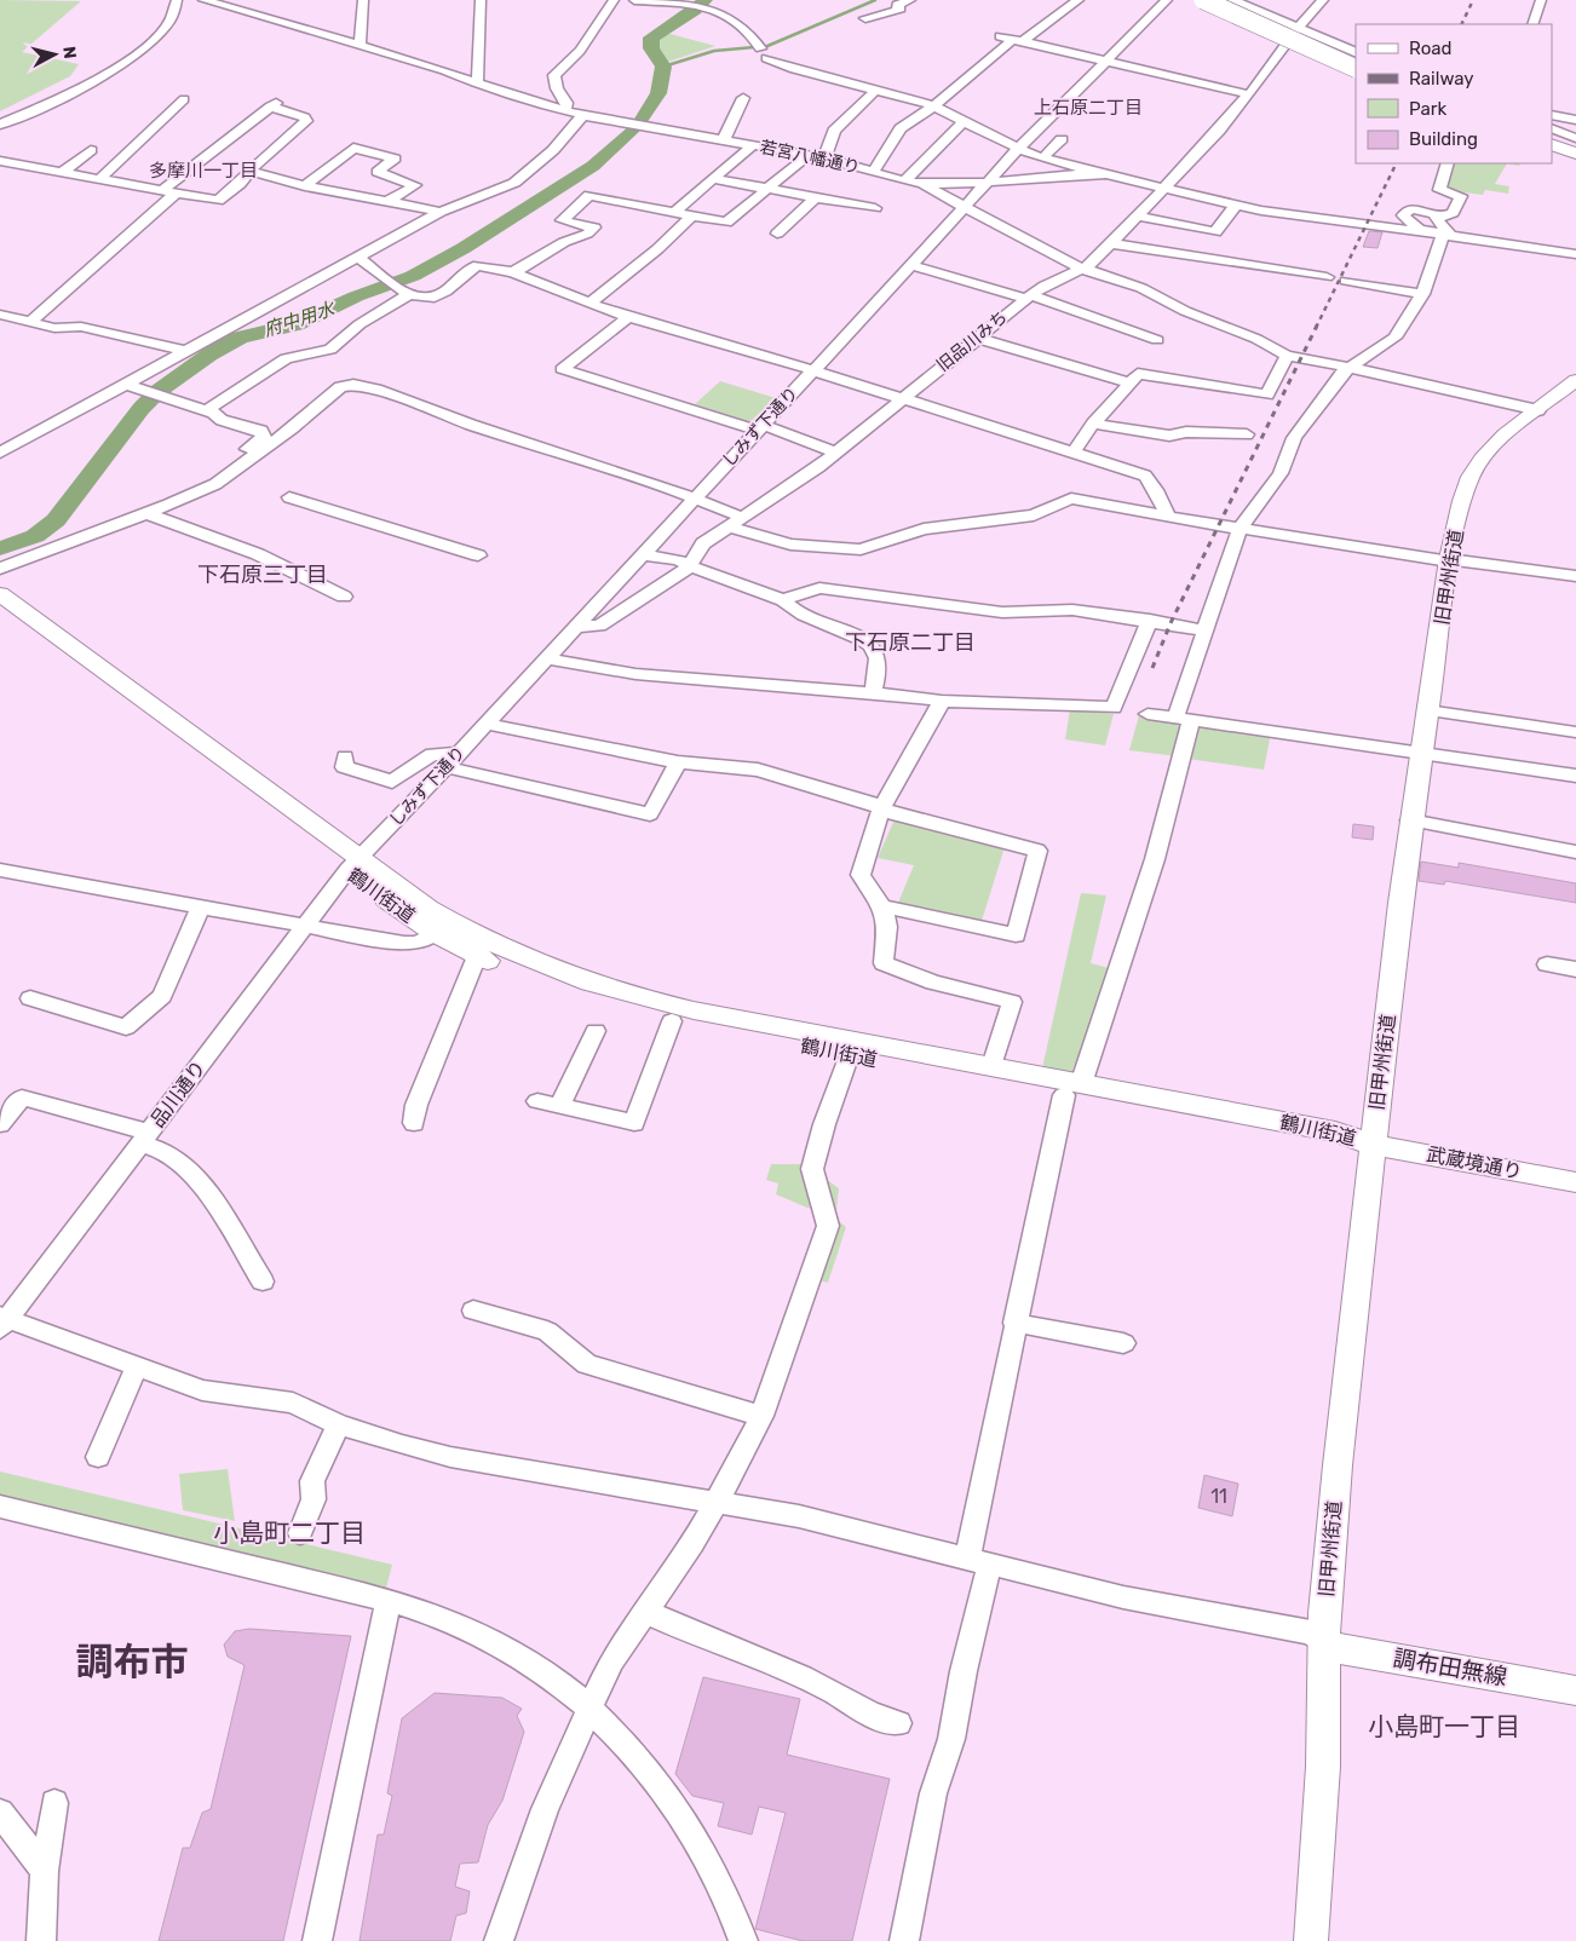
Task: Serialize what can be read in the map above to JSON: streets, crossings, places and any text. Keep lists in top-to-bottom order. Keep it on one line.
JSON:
{"streets":{"main road":["旧甲州街道","鶴川街道","武蔵境通り","調布田無線"],"street":["若宮八幡通り","旧品川みち","しみず下通り","品川通り"]},"crossings":[["若宮八幡通り","しみず下通り"],["旧品川みち","しみず下通り"],["しみず下通り","鶴川街道"],["しみず下通り","品川通り"],["旧甲州街道","鶴川街道"],["旧甲州街道","武蔵境通り"],["旧甲州街道","調布田無線"],["鶴川街道","品川通り"],["鶴川街道","武蔵境通り"]],"districts":["上石原二丁目","多摩川一丁目","下石原三丁目","下石原二丁目","小島町二丁目","調布市","小島町一丁目"],"water":["府中用水"],"house_numbers":["11"],"legend":["Road","Railway","Park","Building"],"north":"right"}
